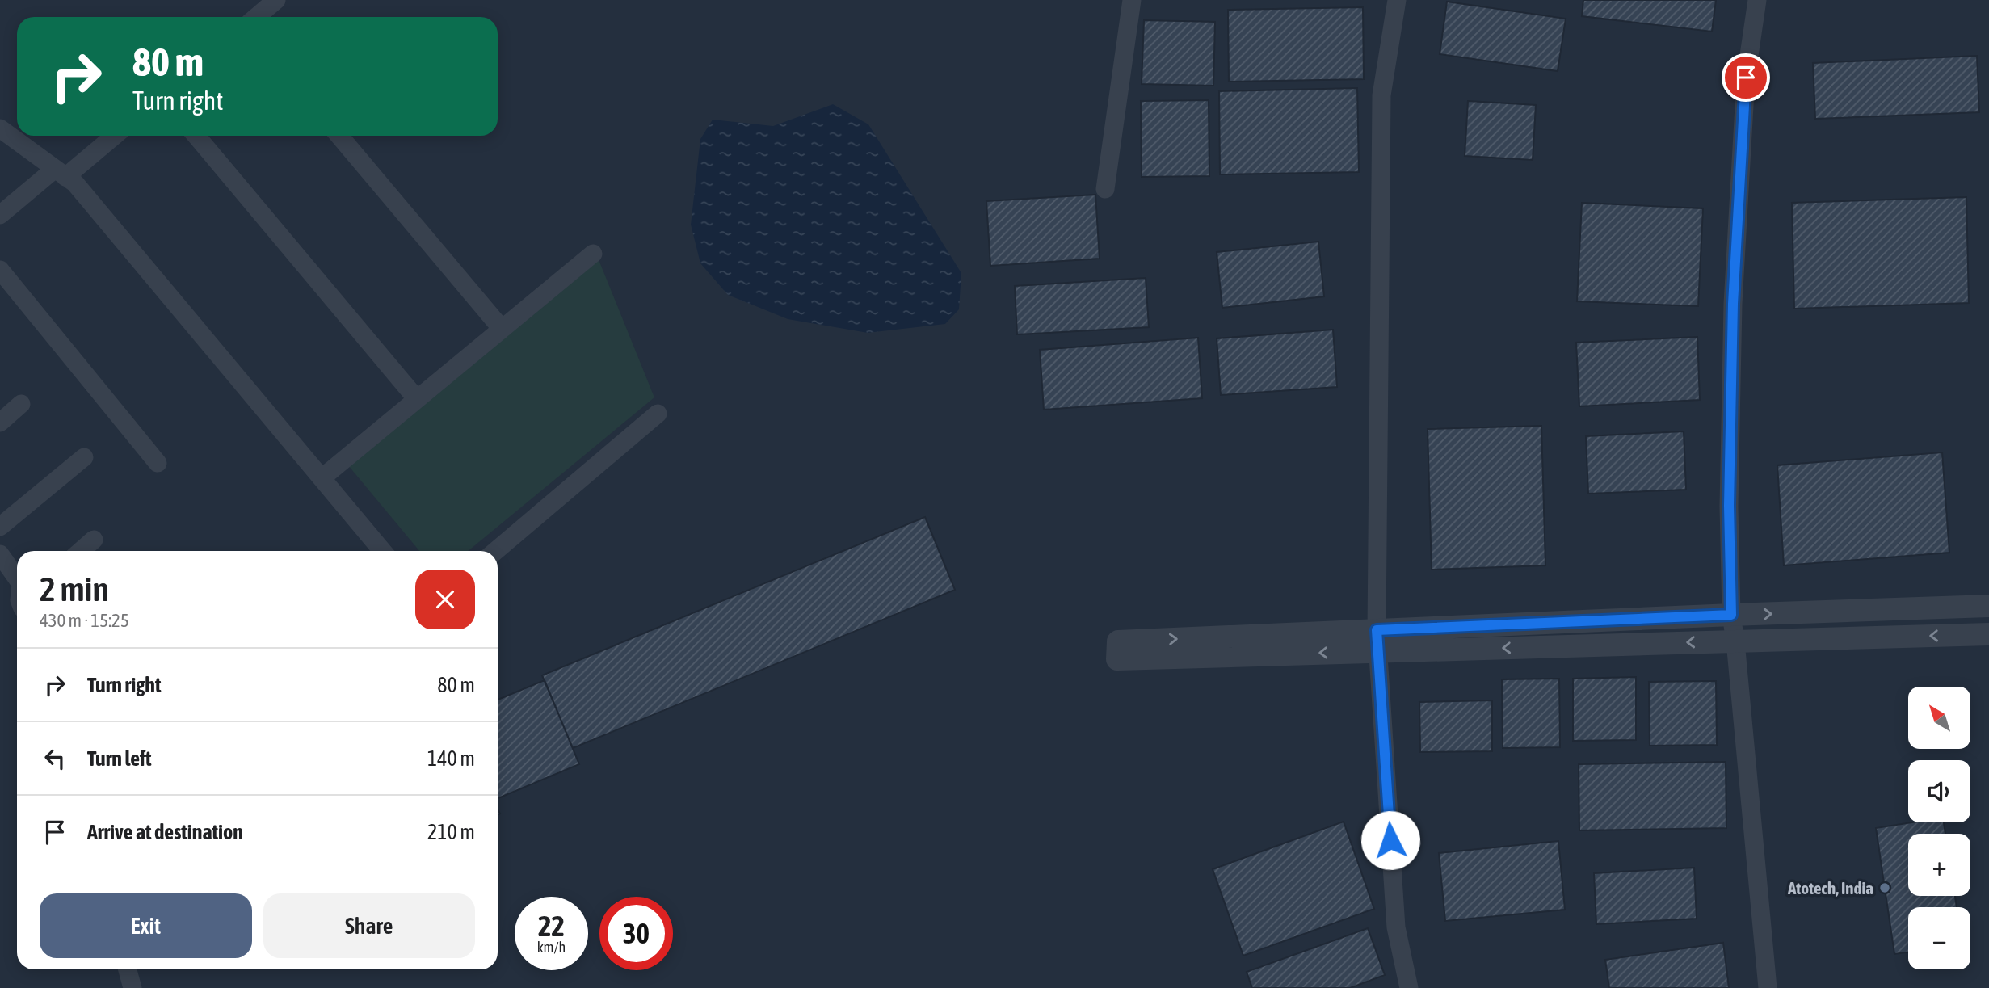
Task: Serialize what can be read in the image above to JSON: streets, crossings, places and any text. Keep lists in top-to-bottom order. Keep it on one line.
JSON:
{"places":["Atotech, India"],"north":"top left","page":{"turn":["80 m","Turn right"],"heading":["2 min","430 m · 15:25"],"list":[{"name":"Turn right","value":"80 m"},{"name":"Turn left","value":"140 m"},{"name":"Arrive at destination","value":"210 m"}],"map_buttons":["+","−"],"buttons":["Exit","Share"],"speed":"22 km/h","limit":"30"}}
